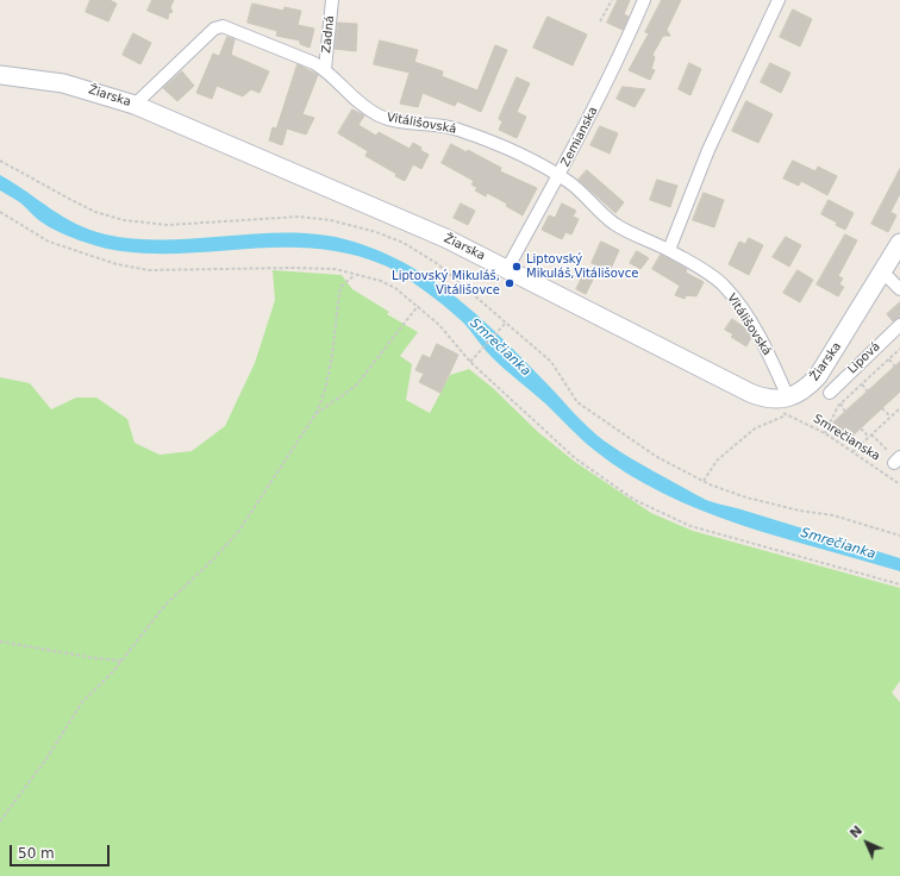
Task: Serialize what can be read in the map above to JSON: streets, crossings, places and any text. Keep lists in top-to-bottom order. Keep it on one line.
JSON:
{"streets":{"street":["Zadná","Žiarska","Vitálišovská","Zemianska","Lipová"],"path":["Smrečianska"]},"crossings":[["Zadná","Vitálišovská"],["Žiarska","Vitálišovská"],["Žiarska","Zemianska"],["Žiarska","Smrečianska"],["Vitálišovská","Zemianska"],["Vitálišovská","Smrečianska"]],"water":["Smrečianka"],"places":["Liptovský Mikuláš,Vitálišovce","Liptovský Mikuláš, Vitálišovce"],"scale_bar":"50 m","north":"top left"}
